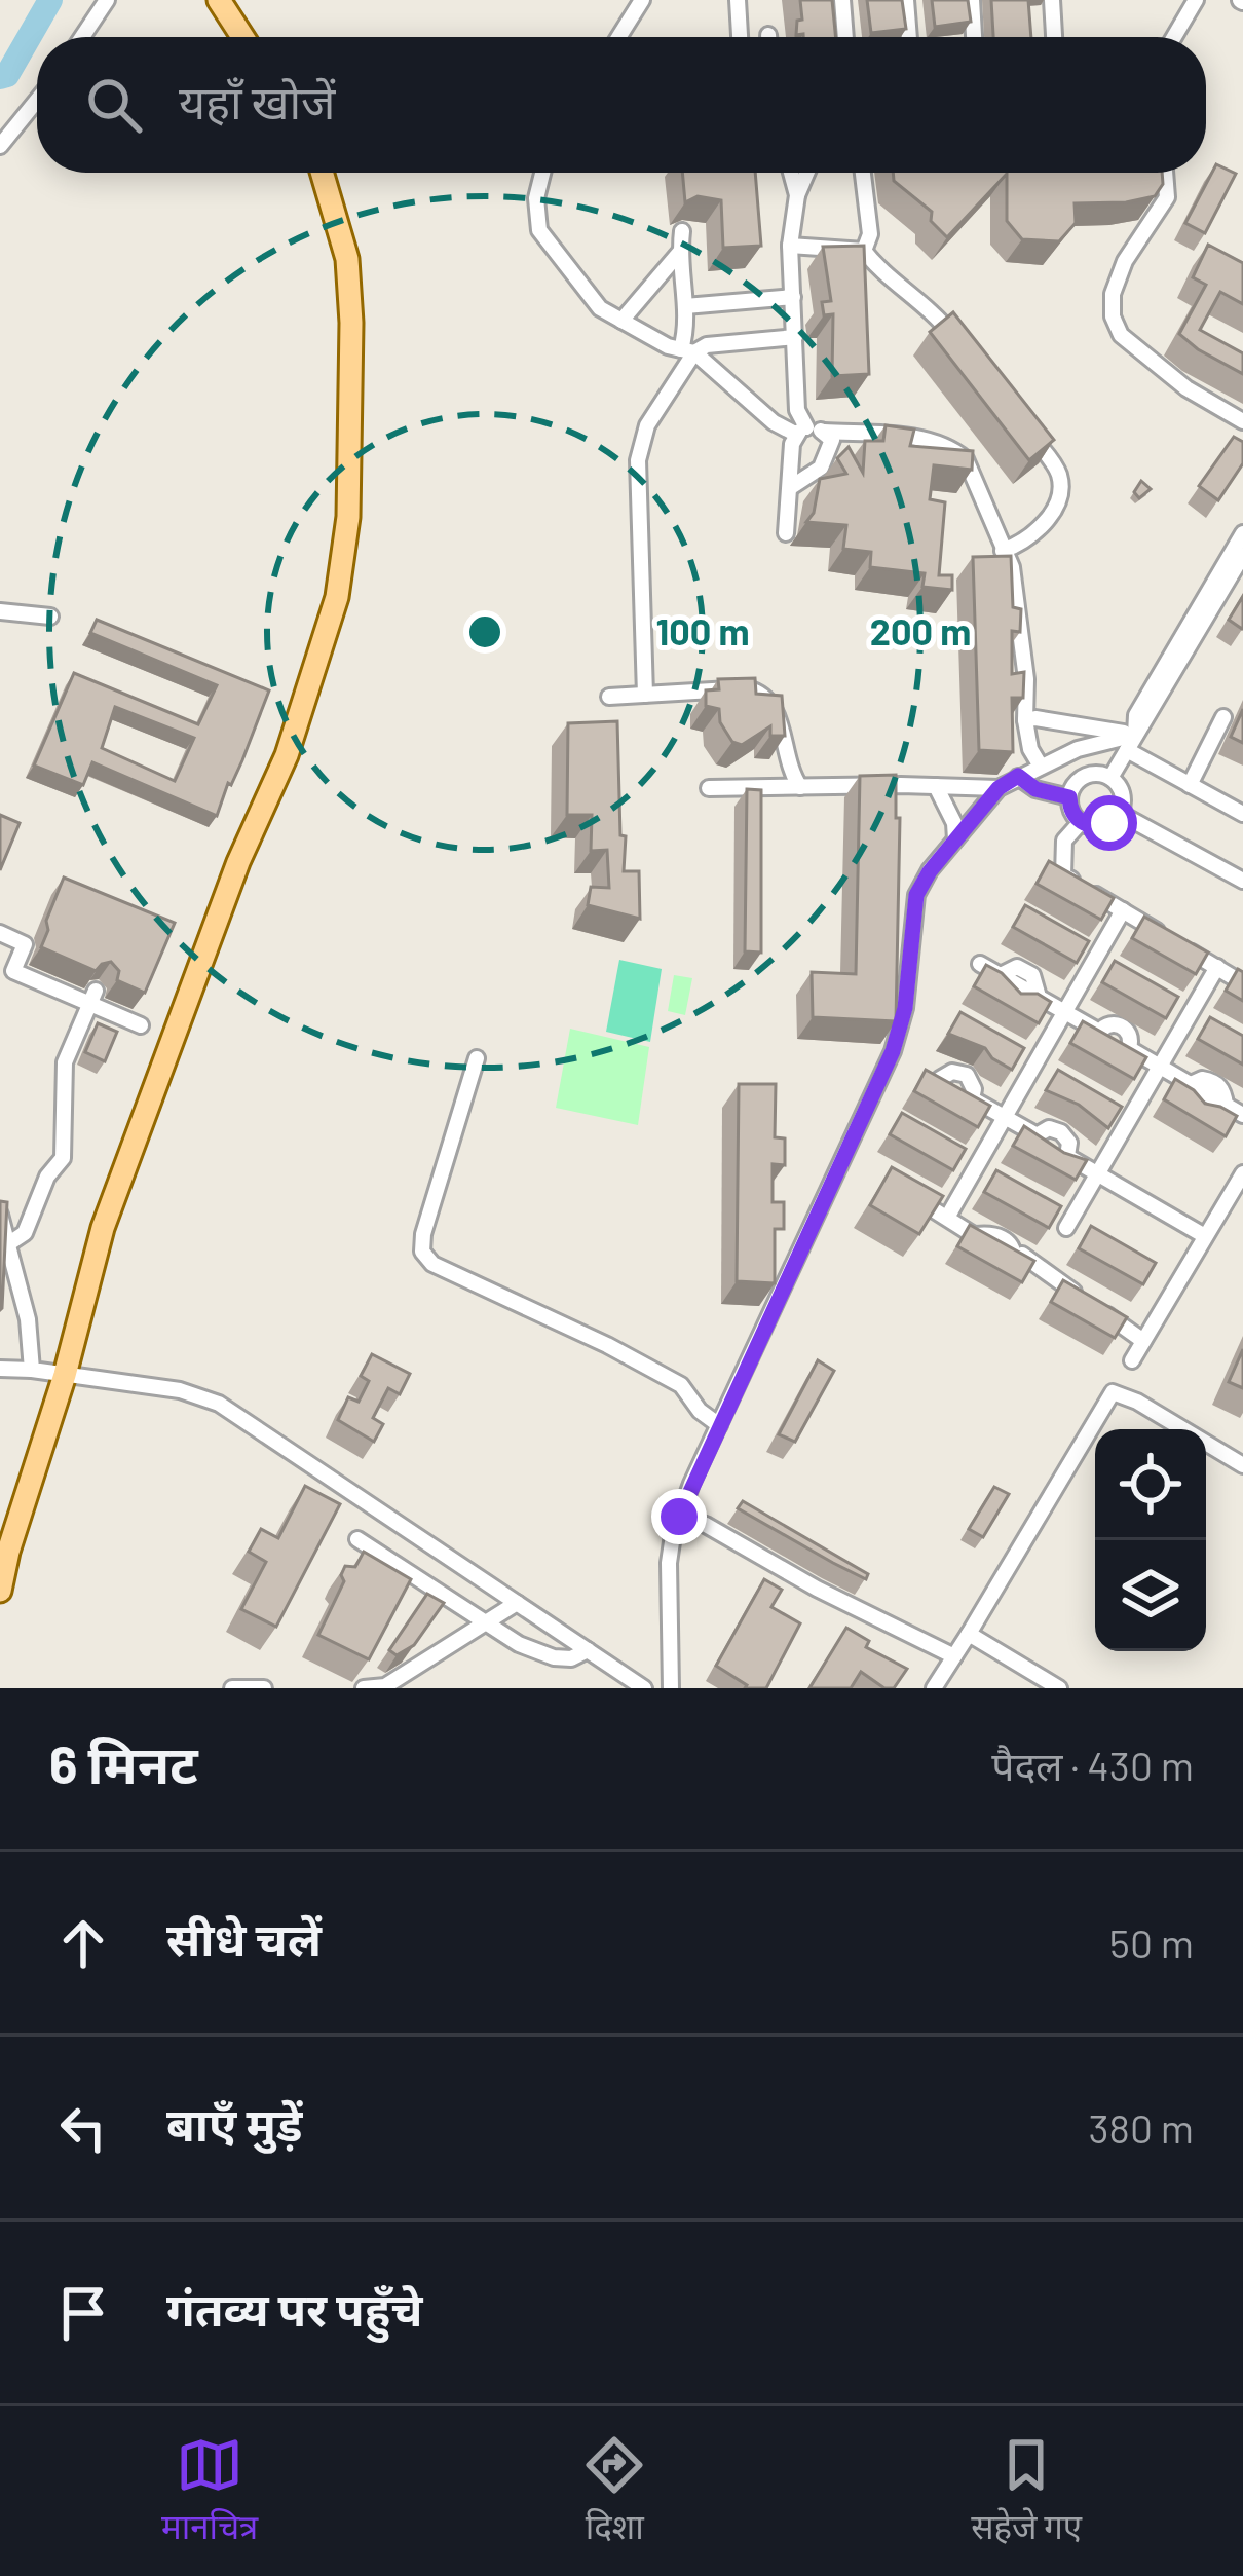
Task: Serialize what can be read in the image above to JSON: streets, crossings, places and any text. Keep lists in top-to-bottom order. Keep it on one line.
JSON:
{"page":{"search":"यहाँ खोजें","heading":["6 मिनट","पैदल · 430 m"],"list":[["सीधे चलें","50 m"],["बाएँ मुड़ें","380 m"],"गंतव्य पर पहुँचे"],"nav":["मानचित्र","दिशा","सहेजे गए"]},"rings":["100 m","200 m"]}
